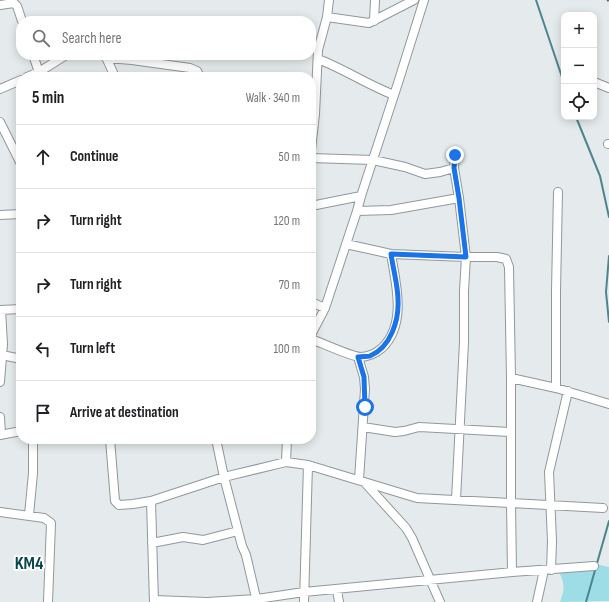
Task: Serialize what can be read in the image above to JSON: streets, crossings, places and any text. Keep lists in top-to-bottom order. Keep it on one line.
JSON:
{"districts":["KM4"],"page":{"map_buttons":["+","−"],"search":"Search here","heading":["5 min","Walk · 340 m"],"list":[["Continue","50 m"],["Turn right","120 m"],["Turn right","70 m"],["Turn left","100 m"],"Arrive at destination"]}}
